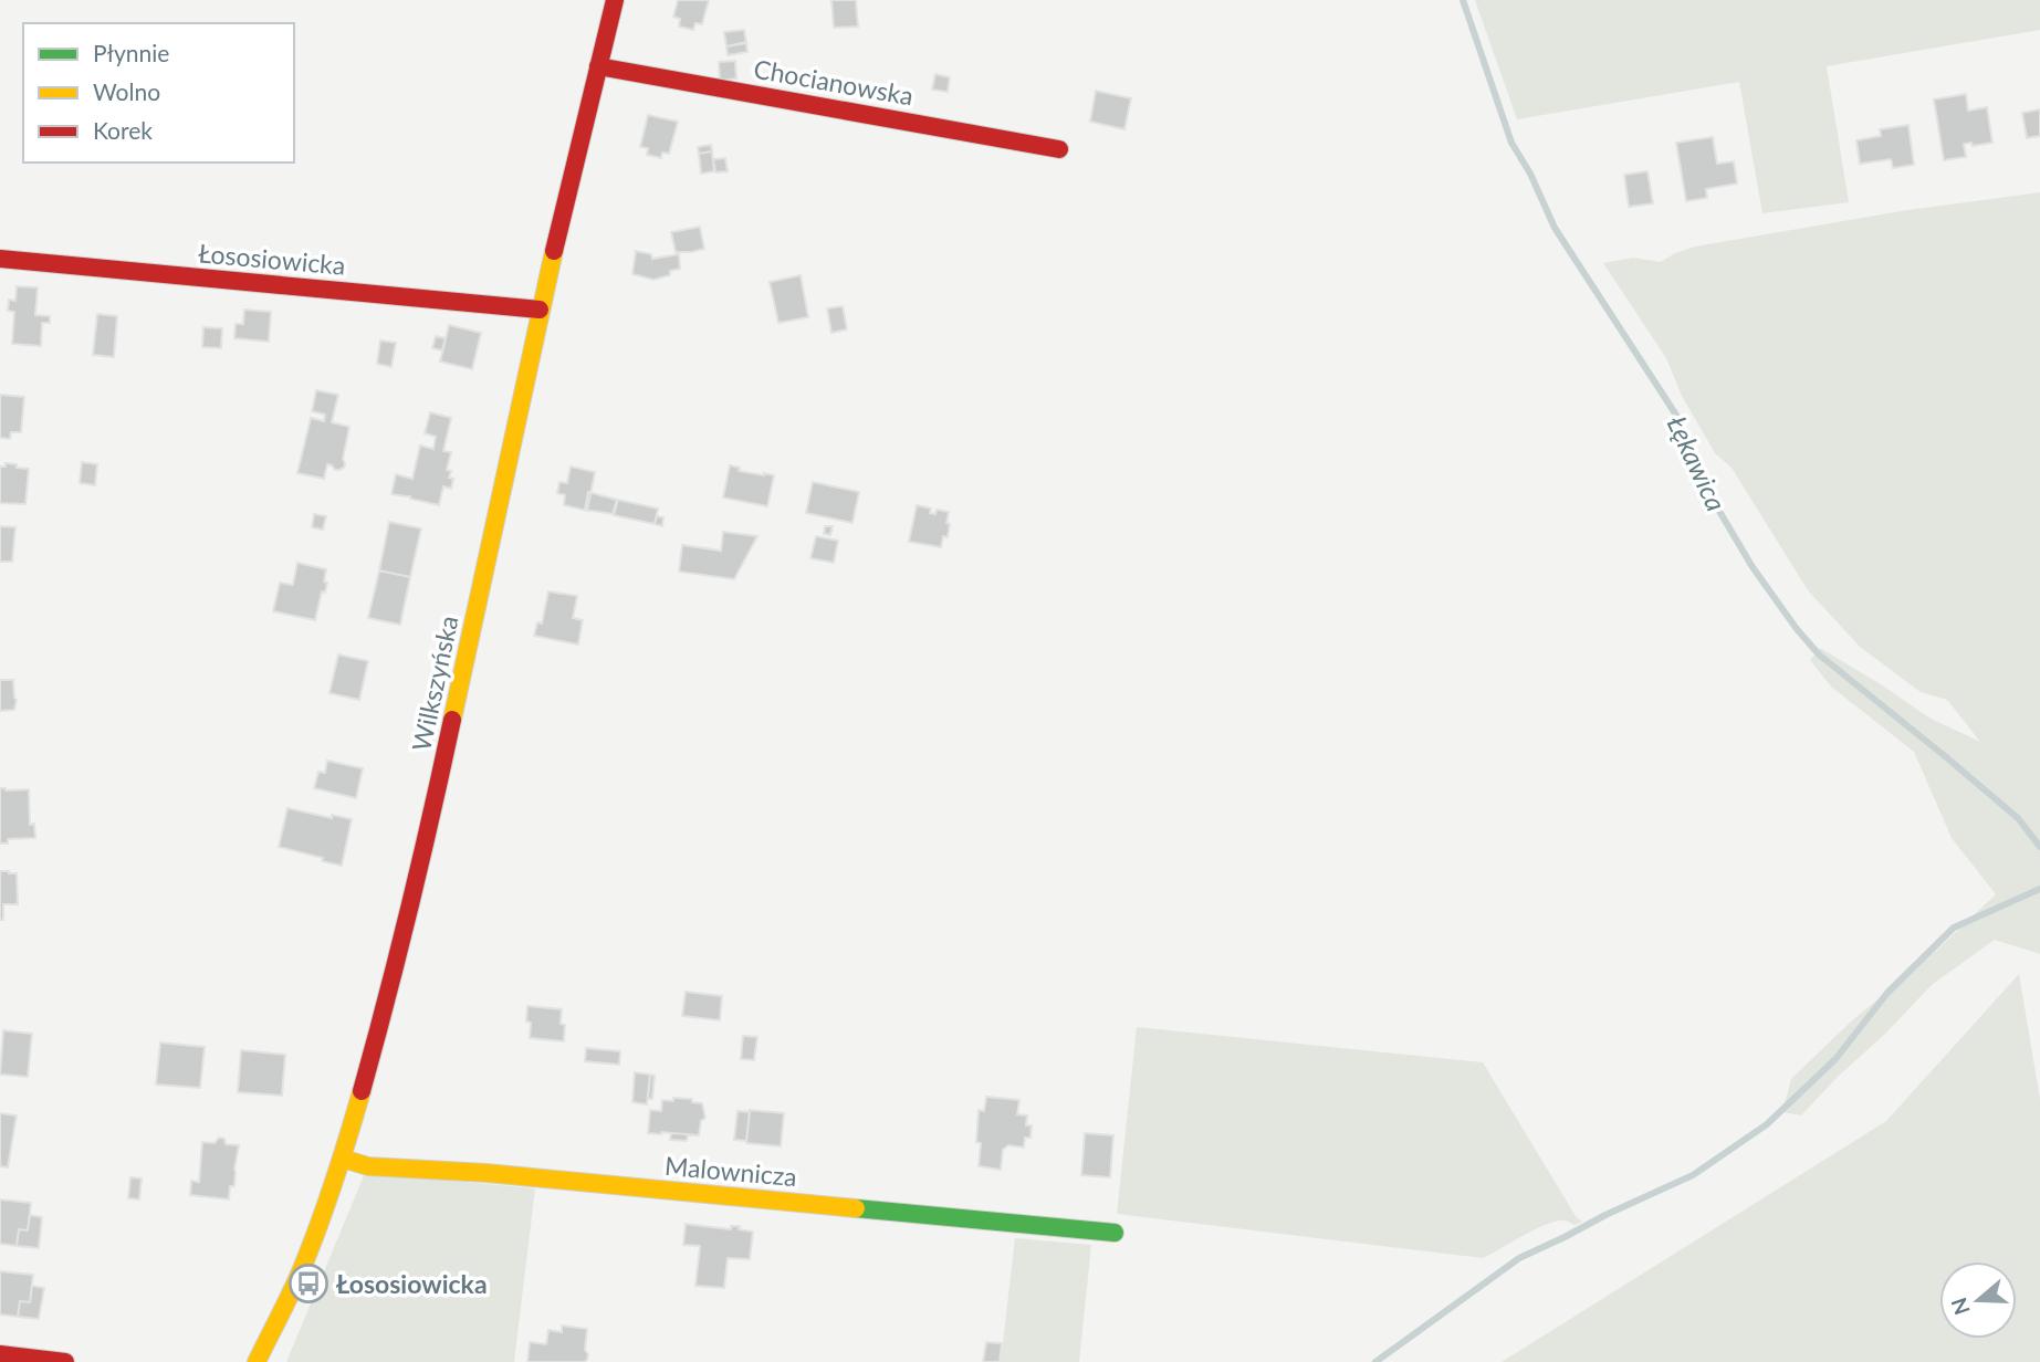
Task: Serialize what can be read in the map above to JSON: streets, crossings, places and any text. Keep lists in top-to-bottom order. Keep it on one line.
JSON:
{"streets":{"street":["Chocianowska","Łososiowicka","Wilkszyńska","Malownicza"]},"crossings":[["Chocianowska","Wilkszyńska"],["Łososiowicka","Wilkszyńska"],["Wilkszyńska","Malownicza"]],"water":["Łękawica"],"places":{"bus stop":["Łososiowicka"]},"legend":["Płynnie","Wolno","Korek"],"north":"left"}
